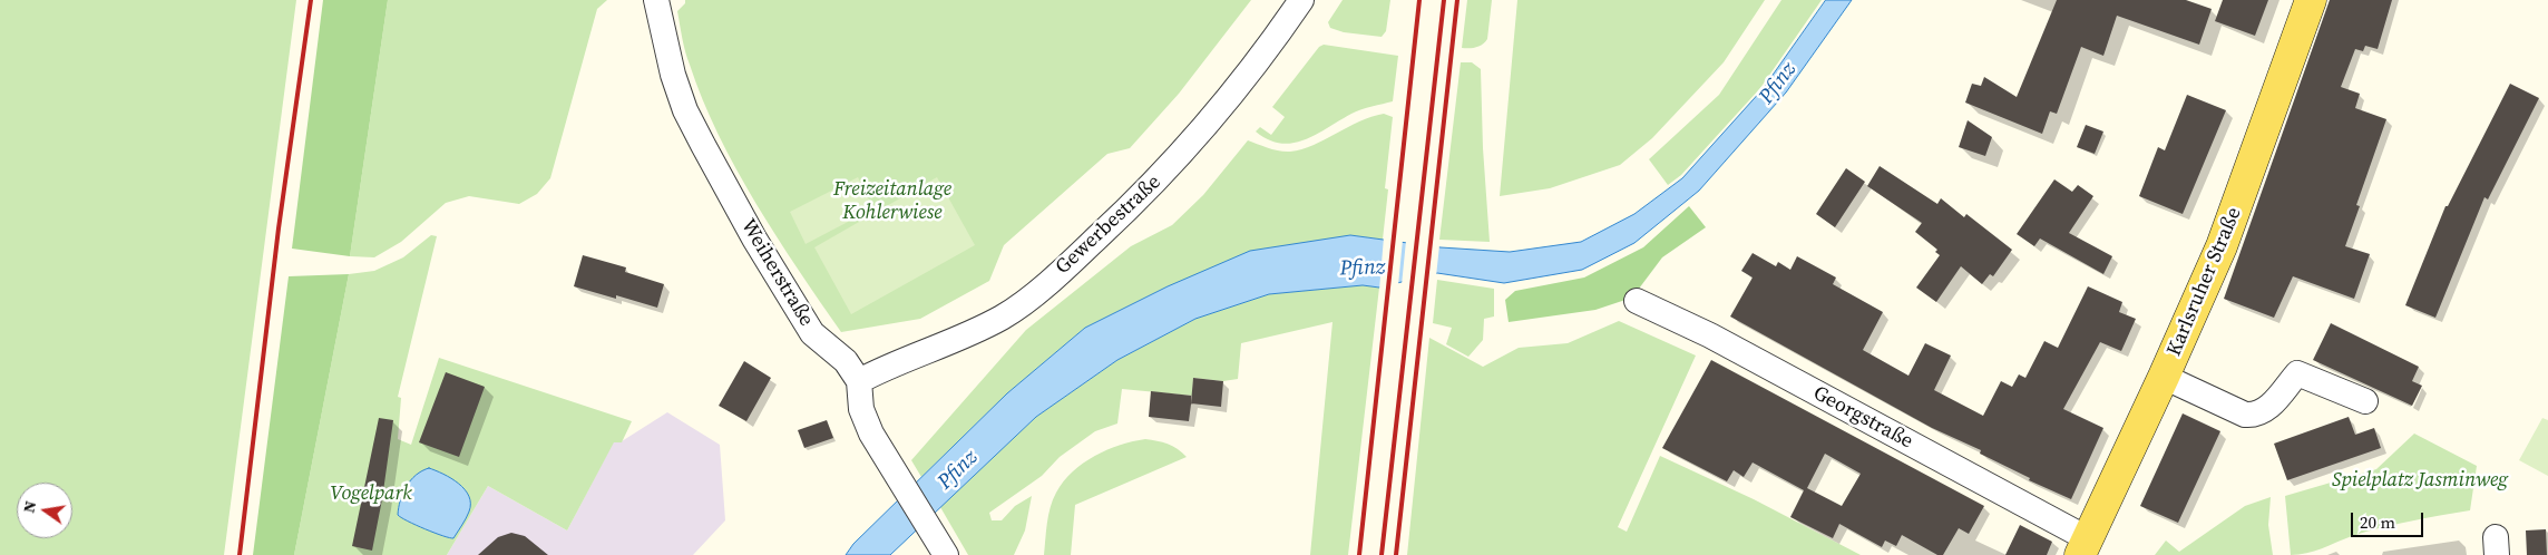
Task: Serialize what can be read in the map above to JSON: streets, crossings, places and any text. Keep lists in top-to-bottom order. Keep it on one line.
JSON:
{"streets":{"main road":["Karlsruher Straße"],"street":["Gewerbestraße","Weiherstraße","Georgstraße"]},"crossings":[["Gewerbestraße","Weiherstraße"],["Karlsruher Straße","Georgstraße"]],"water":["Pfinz"],"parks":["Freizeitanlage Kohlerwiese","Spielplatz Jasminweg","Vogelpark"],"scale_bar":"20 m","north":"left"}
